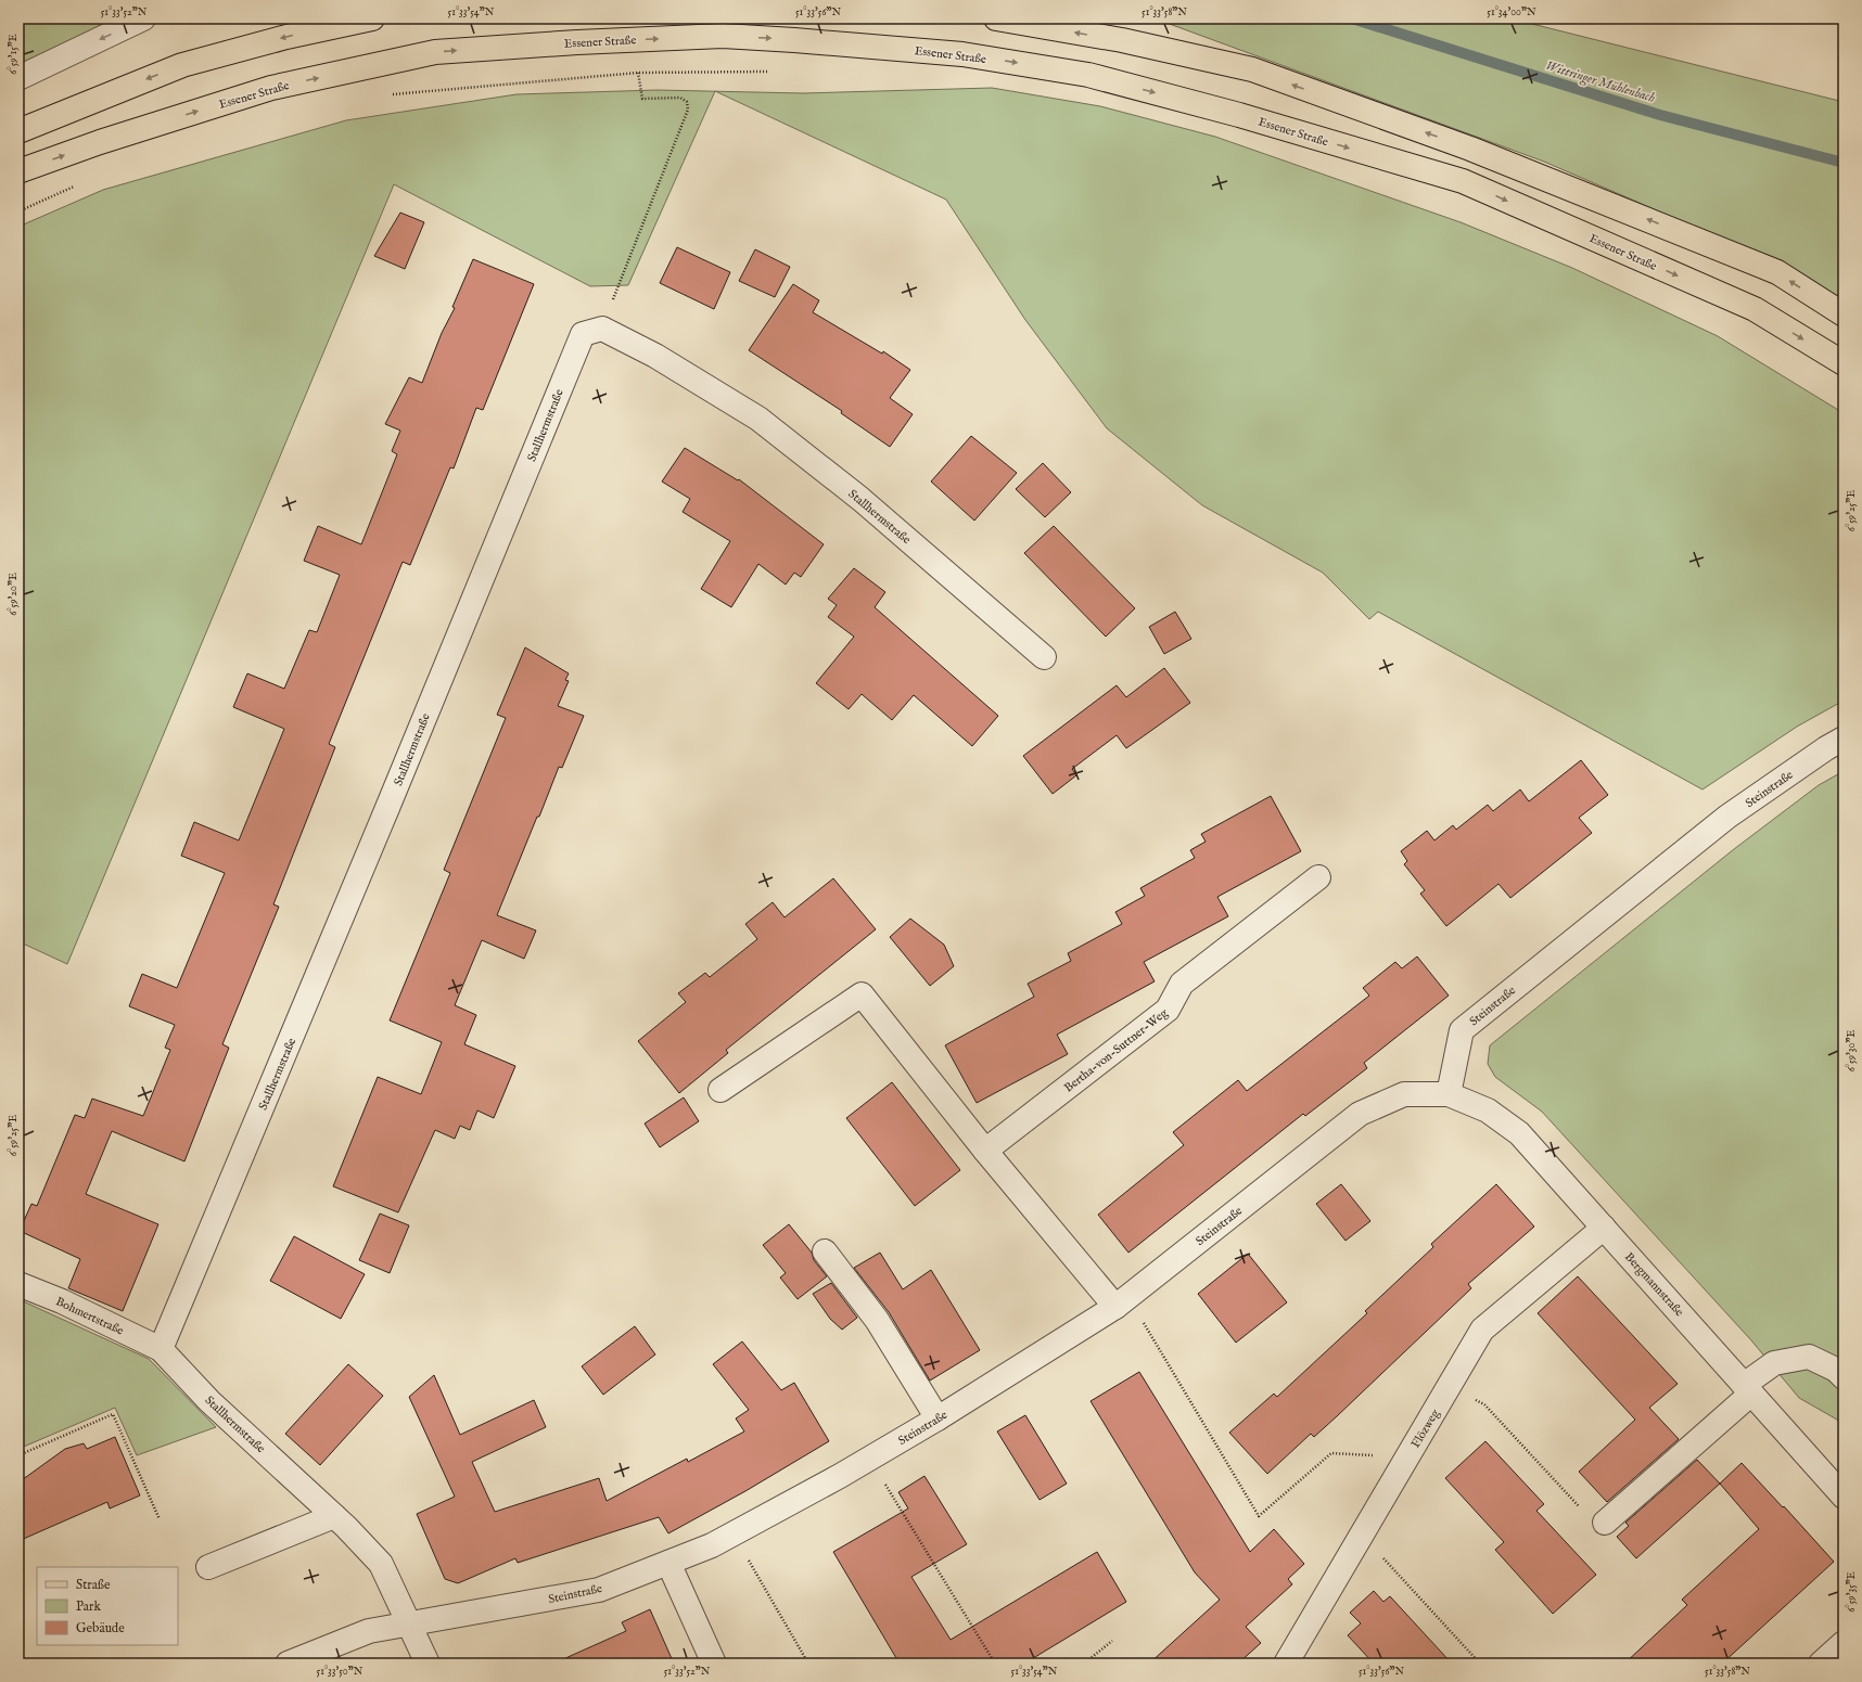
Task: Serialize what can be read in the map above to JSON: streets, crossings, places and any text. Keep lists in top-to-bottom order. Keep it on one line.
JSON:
{"streets":{"main road":["Essener Straße"],"street":["Stallhermstraße","Steinstraße","Bertha-von-Suttner-Weg","Bergmannstraße","Bohmertstraße","Flözweg"]},"crossings":[["Stallhermstraße","Steinstraße"],["Stallhermstraße","Bohmertstraße"],["Steinstraße","Bergmannstraße"],["Bergmannstraße","Flözweg"]],"water":["Wittringer Mühlenbach"],"legend":["Straße","Park","Gebäude"],"coordinates":["51°33'52\"N","51°33'54\"N","51°33'56\"N","51°33'58\"N","51°34'00\"N","6°59'15\"E","6°59'25\"E","6°59'20\"E","6°59'30\"E","6°59'35\"E","51°33'50\"N"]}
